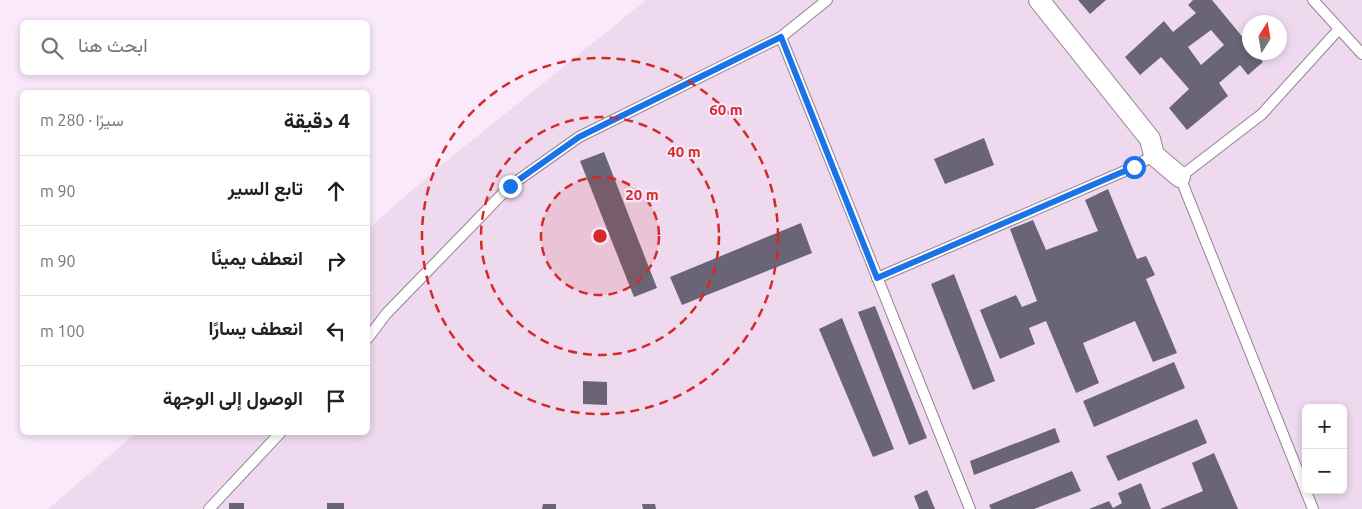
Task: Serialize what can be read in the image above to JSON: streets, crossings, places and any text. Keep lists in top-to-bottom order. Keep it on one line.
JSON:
{"north":"top","page":{"search":"ابحث هنا","heading":["4 دقيقة","سيرًا · 280 m"],"list":[["تابع السير","90 m"],["انعطف يمينًا","90 m"],["انعطف يسارًا","100 m"],"الوصول إلى الوجهة"],"map_buttons":["+","−"]},"rings":["60 m","40 m","20 m"]}
